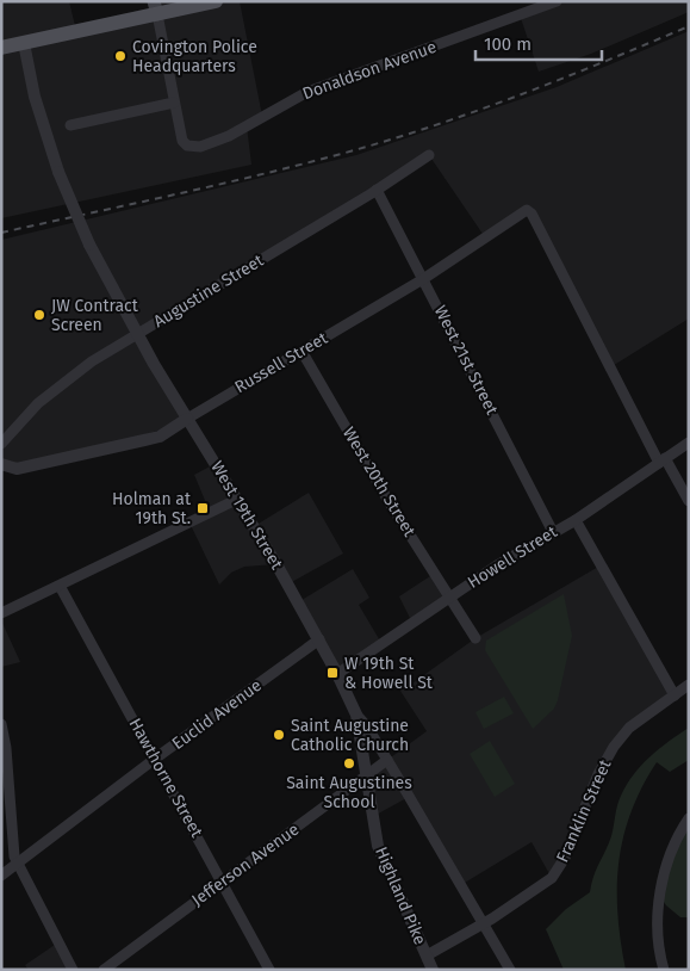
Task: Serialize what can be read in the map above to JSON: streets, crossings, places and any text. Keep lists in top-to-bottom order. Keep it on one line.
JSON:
{"streets":{"street":["Donaldson Avenue","Augustine Street","West 21st Street","Russell Street","West 20th Street","West 19th Street","Howell Street","Euclid Avenue","Hawthorne Street","Franklin Street","Jefferson Avenue","Highland Pike"]},"crossings":[["Augustine Street","West 21st Street"],["Augustine Street","West 19th Street"],["West 21st Street","Russell Street"],["West 21st Street","Howell Street"],["Russell Street","West 20th Street"],["Russell Street","West 19th Street"],["Russell Street","Howell Street"],["West 20th Street","Howell Street"],["West 19th Street","Howell Street"],["West 19th Street","Euclid Avenue"],["West 19th Street","Franklin Street"],["West 19th Street","Jefferson Avenue"],["West 19th Street","Highland Pike"],["Euclid Avenue","Hawthorne Street"],["Hawthorne Street","Jefferson Avenue"],["Franklin Street","Highland Pike"],["Jefferson Avenue","Highland Pike"]],"places":{"other":["Covington Police Headquarters","JW Contract Screen","Saint Augustine Catholic Church","Saint Augustines School"],"transit":["Holman at 19th St.","W 19th St & Howell St"]},"scale_bar":"100 m"}
